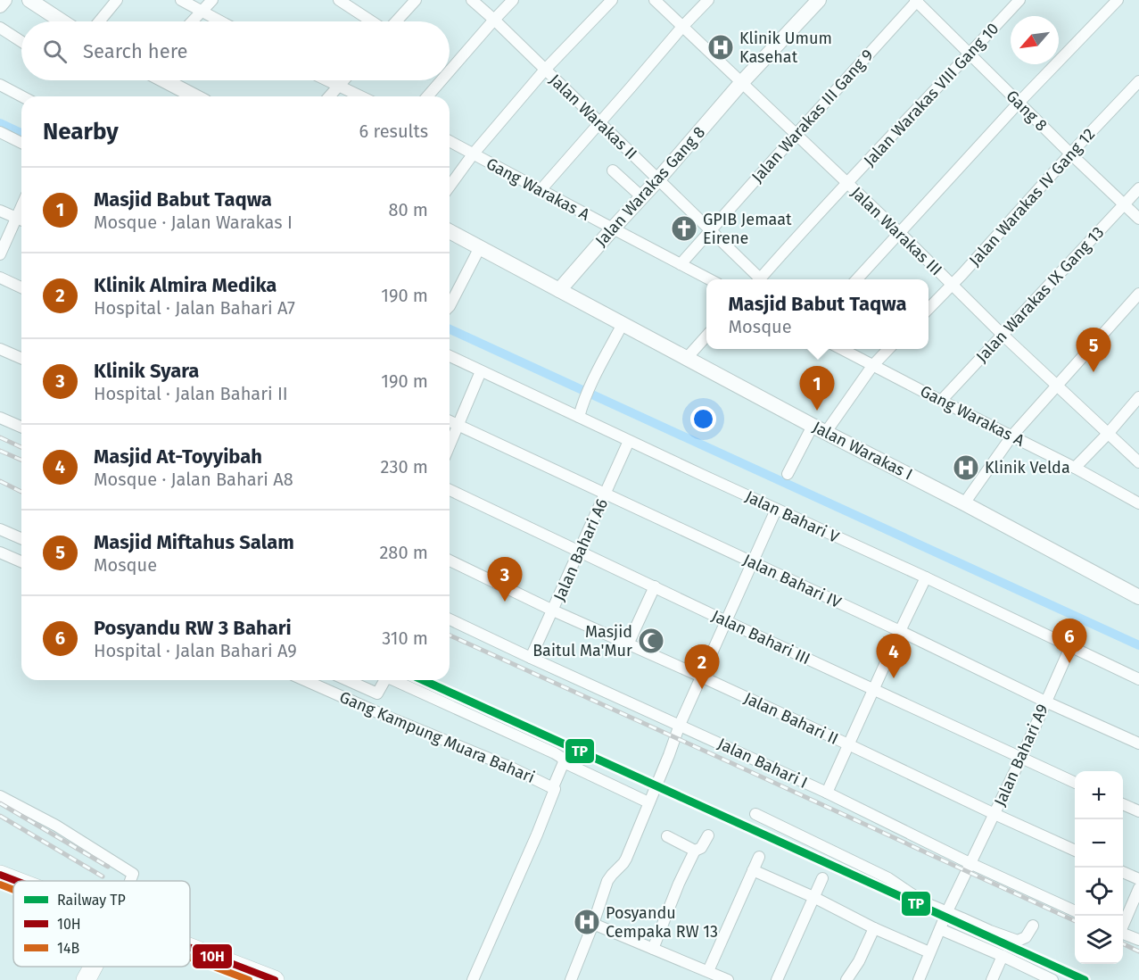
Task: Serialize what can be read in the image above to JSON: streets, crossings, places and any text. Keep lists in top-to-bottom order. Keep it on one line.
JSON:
{"streets":{"street":["Jalan Warakas VIII Gang 10","Gang 8","Jalan Warakas III Gang 9","Jalan Warakas II","Jalan Warakas Gang 8","Gang Warakas A","Jalan Warakas IV Gang 12","Jalan Warakas III","Jalan Warakas IX Gang 13","Jalan Warakas I","Jalan Bahari V","Jalan Bahari A6","Jalan Bahari IV","Jalan Bahari III","Jalan Bahari II","Gang Kampung Muara Bahari","Jalan Bahari A9","Jalan Bahari I"]},"crossings":[["Jalan Warakas VIII Gang 10","Gang 8"],["Jalan Warakas VIII Gang 10","Jalan Warakas III"],["Gang 8","Jalan Warakas III Gang 9"],["Gang 8","Jalan Warakas IV Gang 12"],["Gang 8","Jalan Warakas IX Gang 13"],["Jalan Warakas III Gang 9","Jalan Warakas II"],["Jalan Warakas III Gang 9","Gang Warakas A"],["Jalan Warakas III Gang 9","Jalan Warakas III"],["Jalan Warakas II","Jalan Warakas Gang 8"],["Jalan Warakas Gang 8","Gang Warakas A"],["Jalan Warakas Gang 8","Jalan Warakas III"],["Jalan Warakas Gang 8","Jalan Warakas I"],["Gang Warakas A","Jalan Warakas IX Gang 13"],["Jalan Warakas IV Gang 12","Jalan Warakas III"],["Jalan Warakas III","Jalan Warakas IX Gang 13"],["Jalan Bahari V","Jalan Bahari A6"],["Jalan Bahari V","Jalan Bahari A9"],["Jalan Bahari A6","Jalan Bahari IV"],["Jalan Bahari A6","Jalan Bahari III"],["Jalan Bahari A6","Jalan Bahari II"],["Jalan Bahari A6","Jalan Bahari I"],["Jalan Bahari IV","Jalan Bahari A9"],["Jalan Bahari III","Jalan Bahari A9"],["Jalan Bahari II","Jalan Bahari A9"],["Jalan Bahari A9","Jalan Bahari I"]],"places":{"hospital":["Klinik Umum Kasehat","Klinik Velda","Posyandu Cempaka RW 13"],"church":["GPIB Jemaat Eirene"],"mosque":["Masjid Baitul Ma'Mur"]},"lines":["rail line TP","transit line 10H","transit line 14B"],"legend":["Railway TP","10H","14B"],"north":"bottom left","page":{"search":"Search here","heading":["Nearby","6 results"],"list":[{"mark":"1","name":"Masjid Babut Taqwa","note":"Mosque · Jalan Warakas I","value":"80 m"},{"mark":"2","name":"Klinik Almira Medika","note":"Hospital · Jalan Bahari A7","value":"190 m"},{"mark":"3","name":"Klinik Syara","note":"Hospital · Jalan Bahari II","value":"190 m"},{"mark":"4","name":"Masjid At-Toyyibah","note":"Mosque · Jalan Bahari A8","value":"230 m"},{"mark":"5","name":"Masjid Miftahus Salam","note":"Mosque","value":"280 m"},{"mark":"6","name":"Posyandu RW 3 Bahari","note":"Hospital · Jalan Bahari A9","value":"310 m"}],"popup":["Masjid Babut Taqwa","Mosque"],"pins":["5","1","3","6","4","2"],"map_buttons":["+","−"]}}
